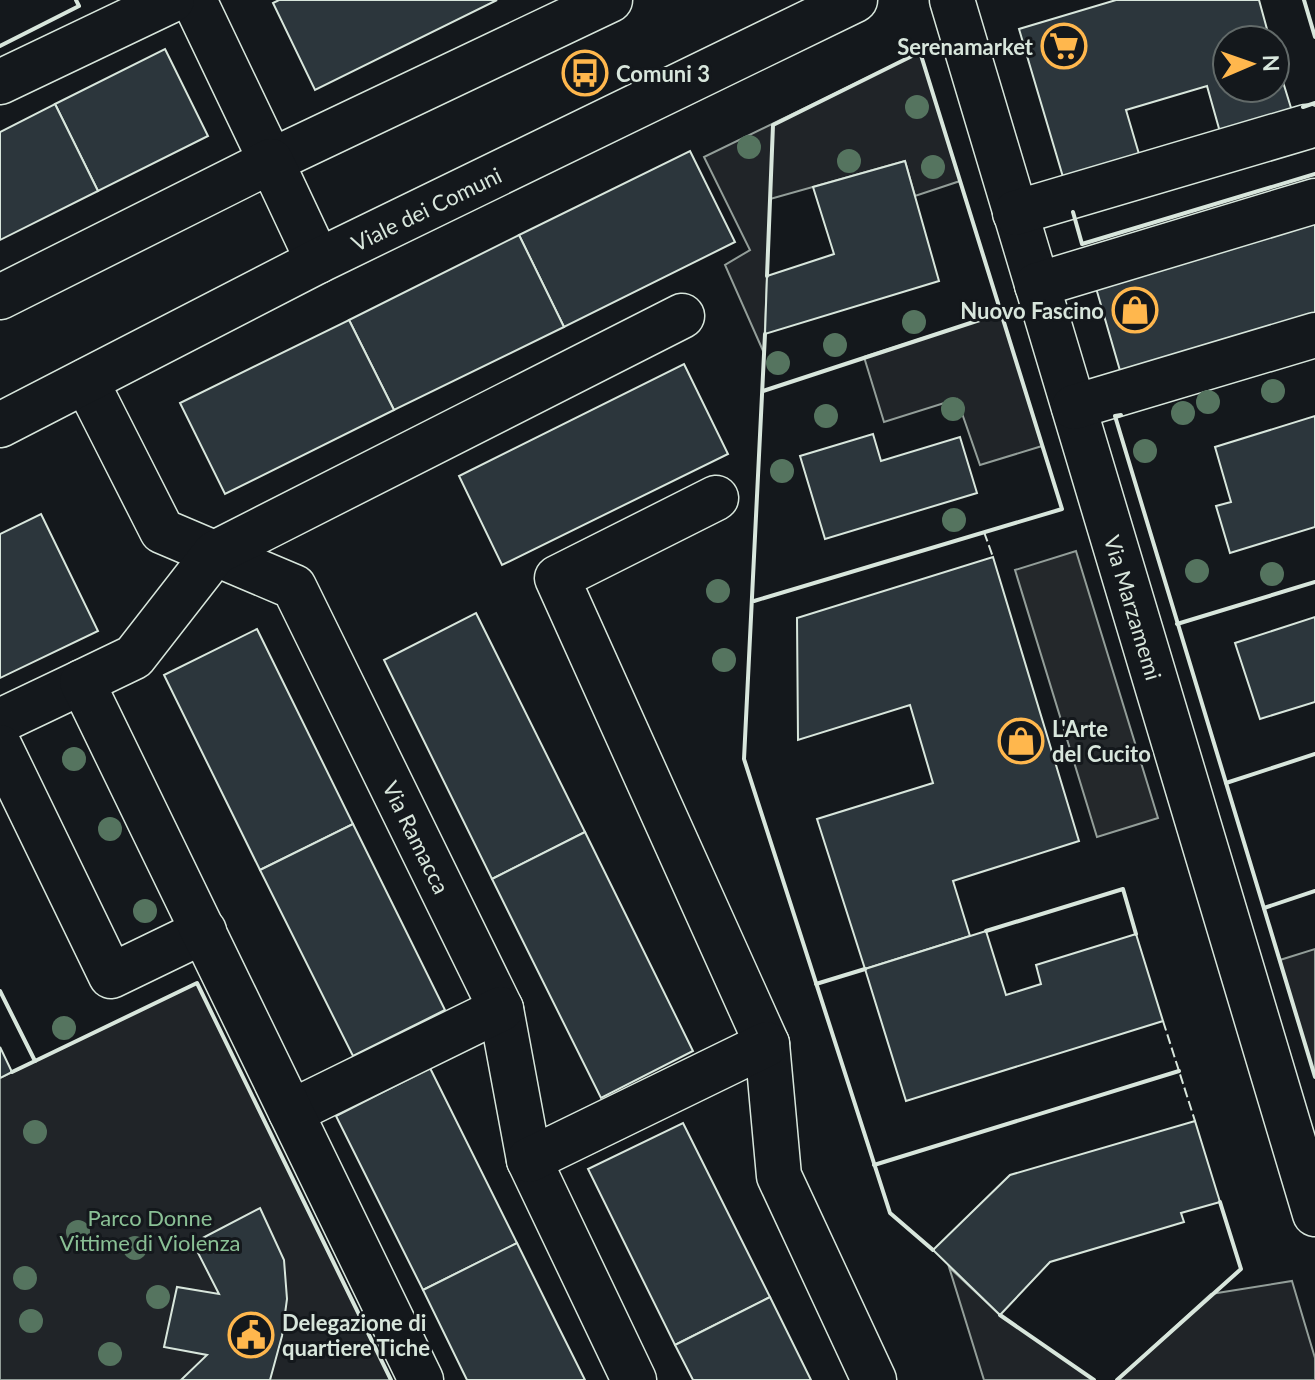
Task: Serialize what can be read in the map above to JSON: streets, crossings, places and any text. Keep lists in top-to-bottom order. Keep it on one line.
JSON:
{"streets":{"street":["Viale dei Comuni","Via Marzamemi","Via Ramacca"]},"crossings":[["Viale dei Comuni","Via Ramacca"]],"parks":["Parco Donne Vittime di Violenza"],"places":{"supermarket":["Serenamarket"],"bus stop":["Comuni 3"],"shop":["Nuovo Fascino","L'Arte del Cucito"],"public building":["Delegazione di quartiere Tiche"]},"north":"right"}
